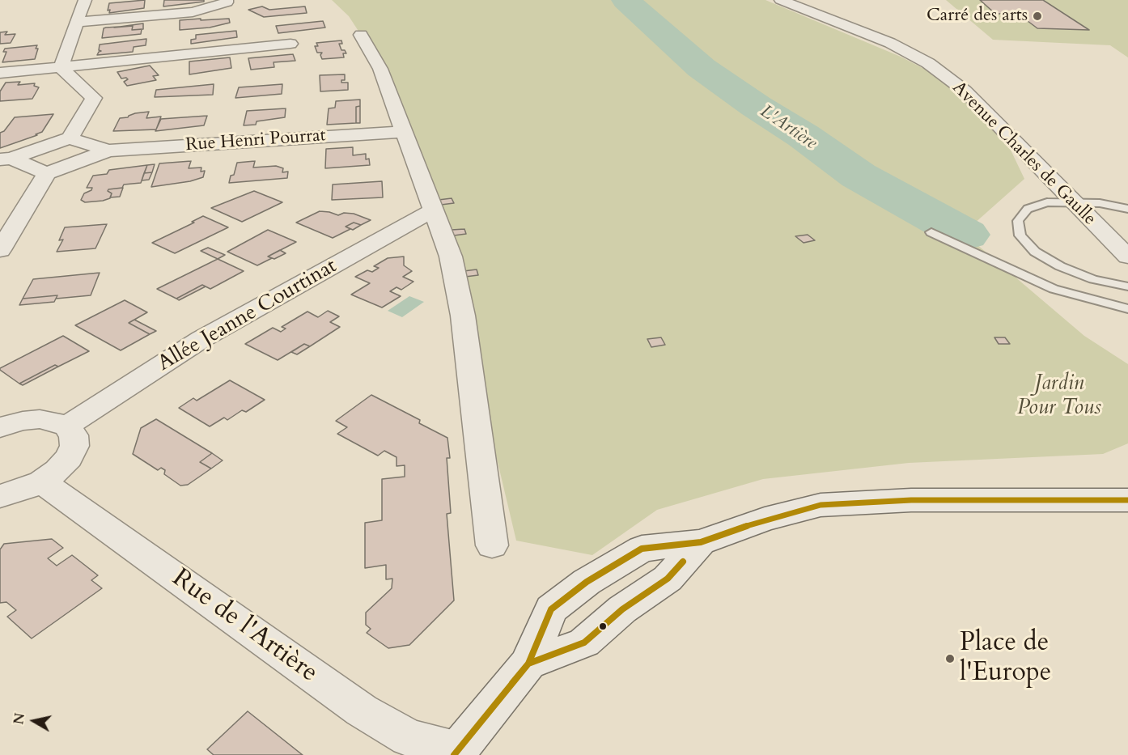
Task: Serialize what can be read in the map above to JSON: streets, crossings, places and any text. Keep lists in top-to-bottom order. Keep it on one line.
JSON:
{"streets":{"street":["Rue Henri Pourrat","Avenue Charles de Gaulle","Allée Jeanne Courtinat","Rue de l'Artière"]},"water":["L'Artière"],"parks":["Jardin Pour Tous"],"places":["Carré des arts","Place de l'Europe"],"north":"left"}
